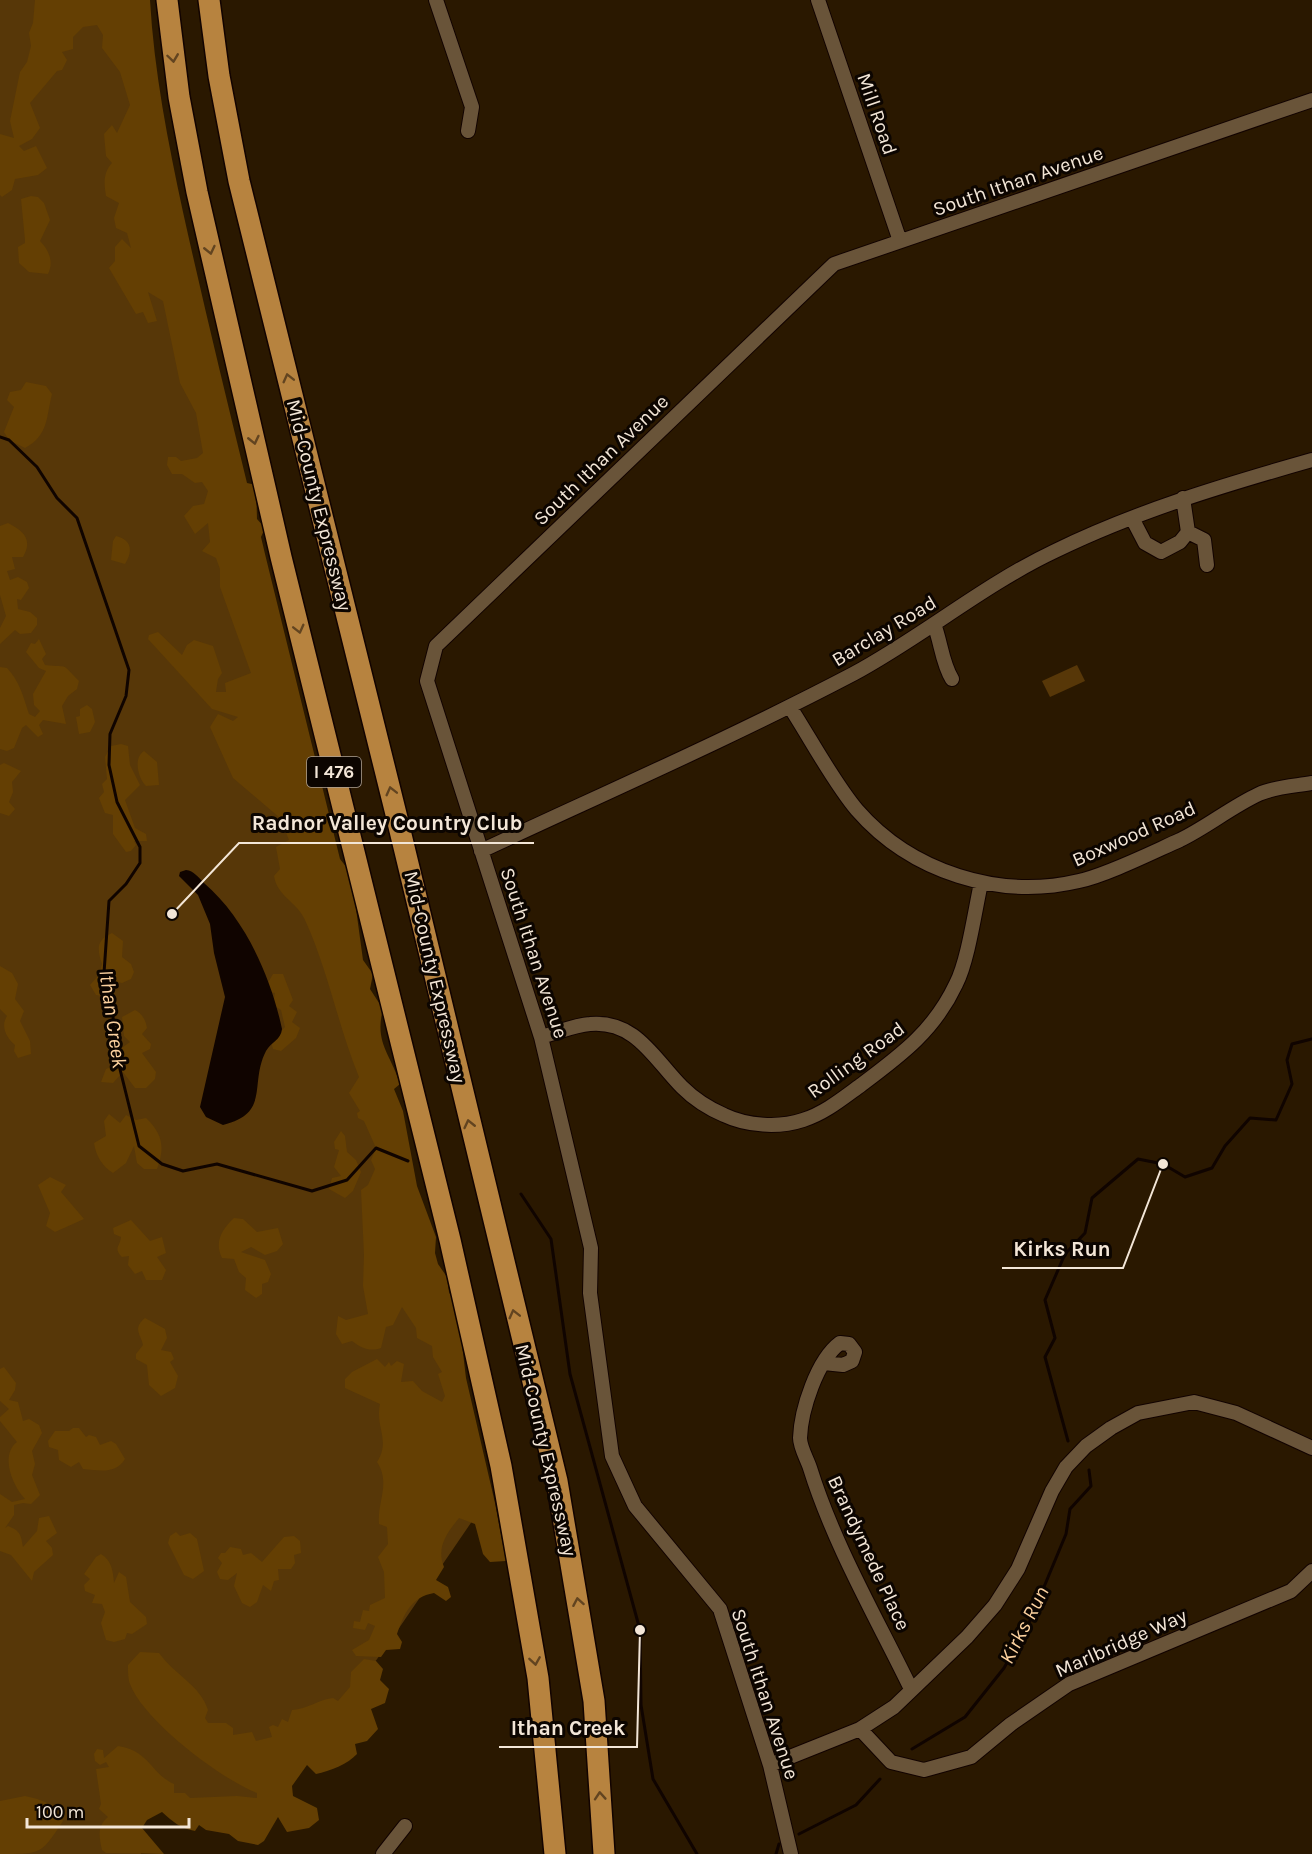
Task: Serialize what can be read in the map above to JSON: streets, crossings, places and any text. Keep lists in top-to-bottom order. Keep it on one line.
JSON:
{"streets":{"highway":["Mid-County Expressway","I 476"],"street":["Mill Road","South Ithan Avenue","Barclay Road","Boxwood Road","Rolling Road","Brandymede Place","Marlbridge Way"]},"crossings":[["Mill Road","South Ithan Avenue"],["South Ithan Avenue","Barclay Road"],["South Ithan Avenue","Rolling Road"],["Barclay Road","Boxwood Road"],["Boxwood Road","Rolling Road"]],"water":["Ithan Creek","Kirks Run"],"places":["Radnor Valley Country Club","Kirks Run","Ithan Creek"],"scale_bar":"100 m"}
